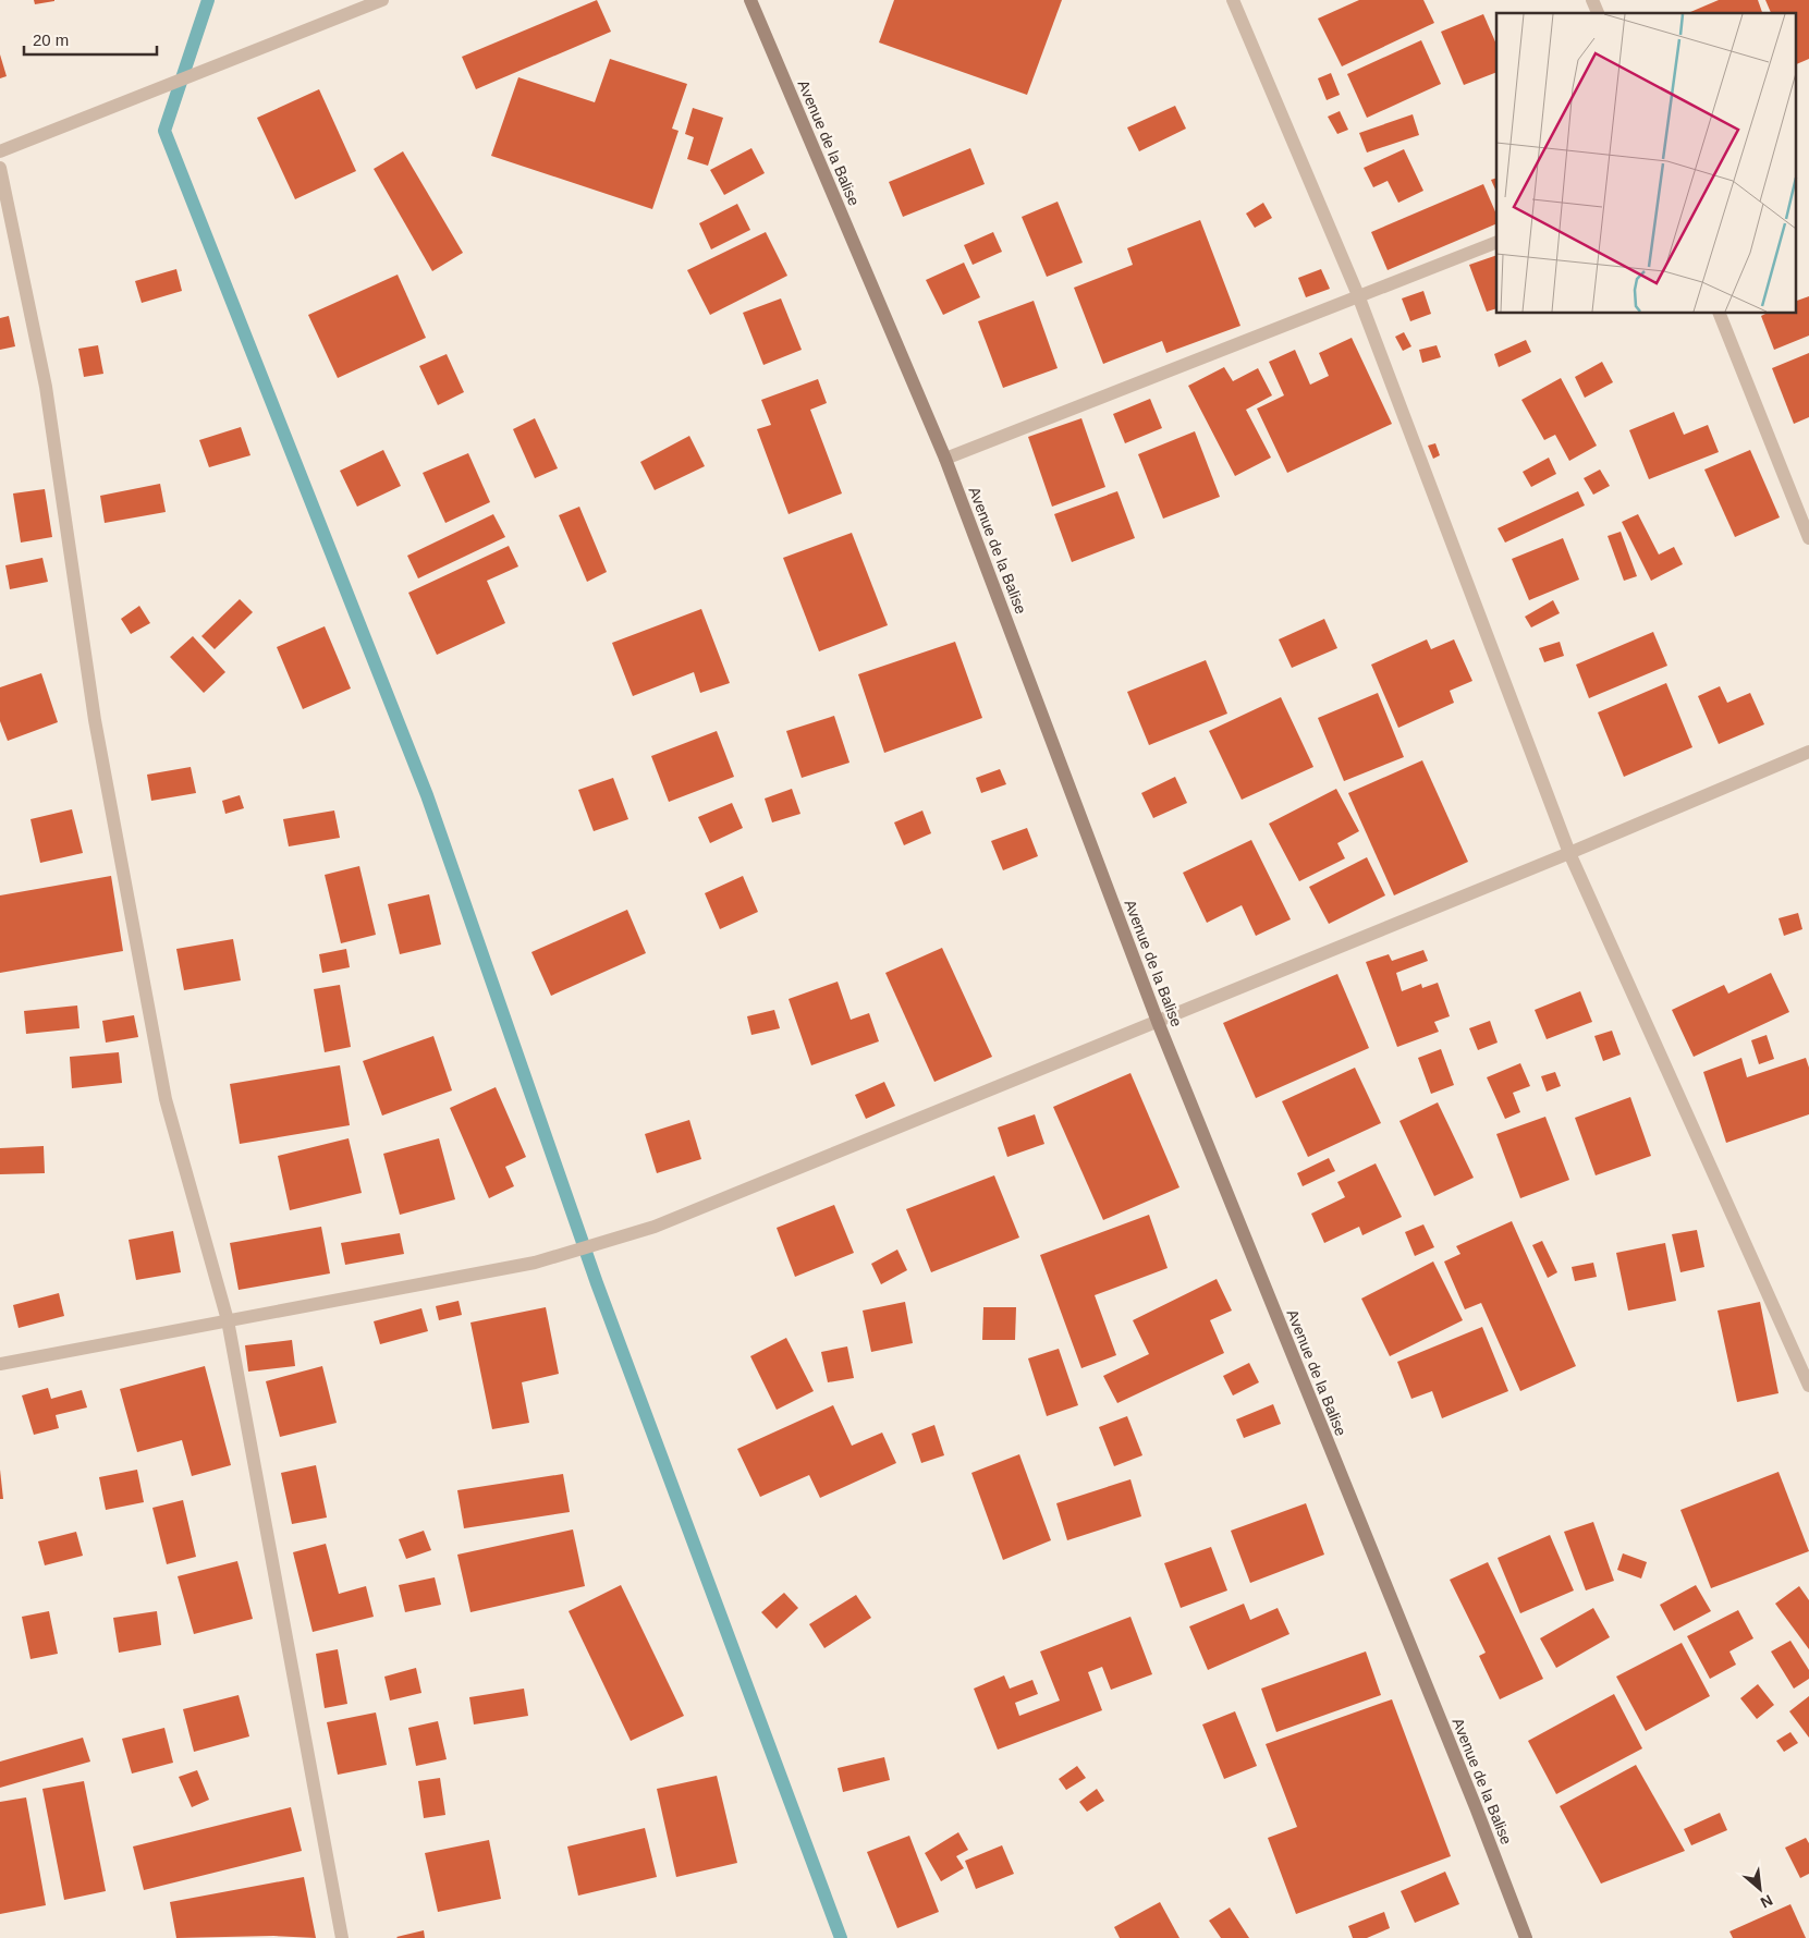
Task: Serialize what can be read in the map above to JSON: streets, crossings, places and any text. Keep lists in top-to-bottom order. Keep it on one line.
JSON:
{"streets":{"street":["Avenue de la Balise"]},"scale_bar":"20 m","north":"bottom right"}
